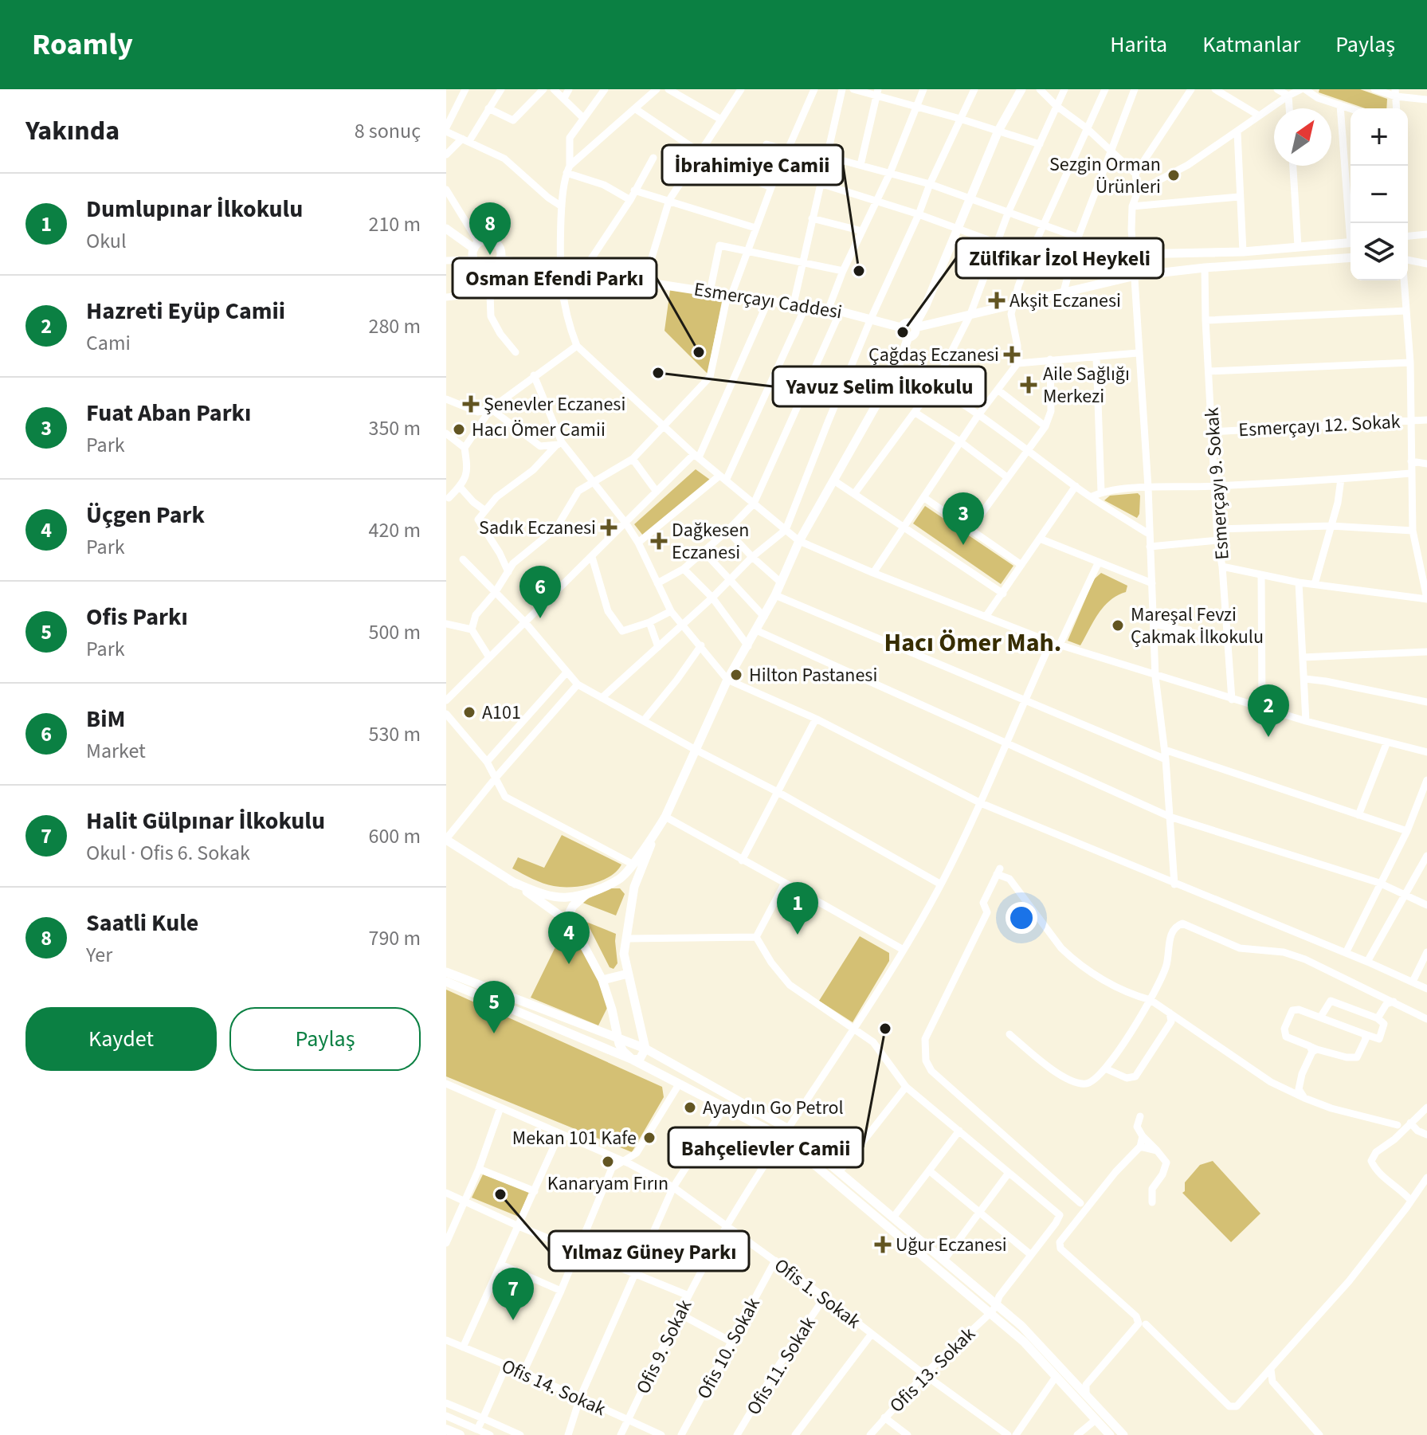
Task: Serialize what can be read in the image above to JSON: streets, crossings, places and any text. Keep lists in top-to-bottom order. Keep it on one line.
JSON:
{"streets":{"main road":["Esmerçayı Caddesi"],"street":["Esmerçayı 12. Sokak","Esmerçayı 9. Sokak","Ofis 1. Sokak","Ofis 9. Sokak","Ofis 10. Sokak","Ofis 11. Sokak","Ofis 13. Sokak","Ofis 14. Sokak"]},"crossings":[["Esmerçayı 12. Sokak","Esmerçayı 9. Sokak"],["Ofis 1. Sokak","Ofis 9. Sokak"],["Ofis 1. Sokak","Ofis 10. Sokak"],["Ofis 1. Sokak","Ofis 11. Sokak"],["Ofis 1. Sokak","Ofis 13. Sokak"],["Ofis 9. Sokak","Ofis 14. Sokak"]],"districts":["Hacı Ömer Mah."],"places":{"other":["Sezgin Orman Ürünleri","İbrahimiye Camii","Zülfikar İzol Heykeli","Osman Efendi Parkı","Yavuz Selim İlkokulu","Hacı Ömer Camii","Mareşal Fevzi Çakmak İlkokulu","Hilton Pastanesi","A101","Bahçelievler Camii","Ayaydın Go Petrol","Mekan 101 Kafe","Kanaryam Fırın","Yılmaz Güney Parkı"],"health":["Akşit Eczanesi","Çağdaş Eczanesi","Aile Sağlığı Merkezi","Şenevler Eczanesi","Sadık Eczanesi","Dağkesen Eczanesi","Uğur Eczanesi"]},"north":"top right","page":{"header":"Roamly","nav":["Harita","Katmanlar","Paylaş"],"heading":["Yakında","8 sonuç"],"map_buttons":["+","−"],"list":[{"mark":"1","name":"Dumlupınar İlkokulu","note":"Okul","value":"210 m"},{"mark":"2","name":"Hazreti Eyüp Camii","note":"Cami","value":"280 m"},{"mark":"3","name":"Fuat Aban Parkı","note":"Park","value":"350 m"},{"mark":"4","name":"Üçgen Park","note":"Park","value":"420 m"},{"mark":"5","name":"Ofis Parkı","note":"Park","value":"500 m"},{"mark":"6","name":"BiM","note":"Market","value":"530 m"},{"mark":"7","name":"Halit Gülpınar İlkokulu","note":"Okul · Ofis 6. Sokak","value":"600 m"},{"mark":"8","name":"Saatli Kule","note":"Yer","value":"790 m"}],"pins":["8","3","6","2","1","4","5","7"],"buttons":["Kaydet","Paylaş"]}}
